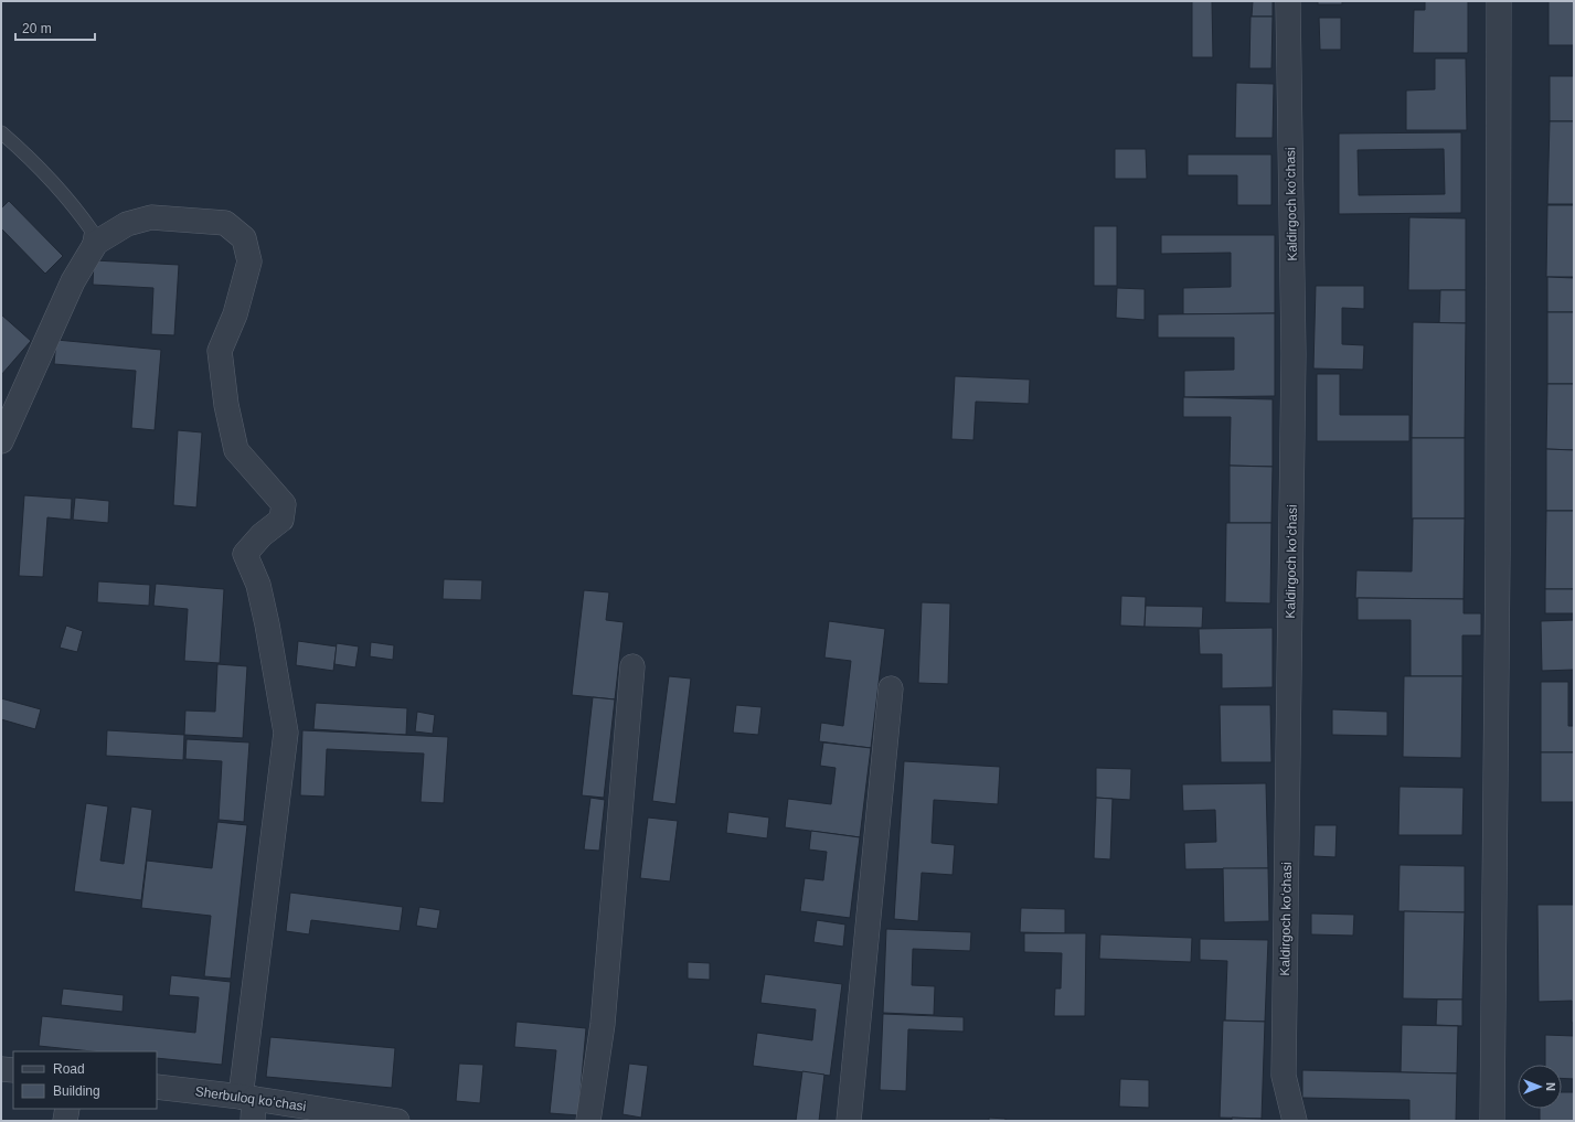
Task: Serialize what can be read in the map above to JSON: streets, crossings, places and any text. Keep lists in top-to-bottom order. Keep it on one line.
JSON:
{"streets":{"street":["Kaldirgoch koʻchasi","Sherbuloq koʻchasi"]},"legend":["Road","Building"],"scale_bar":"20 m","north":"right"}
